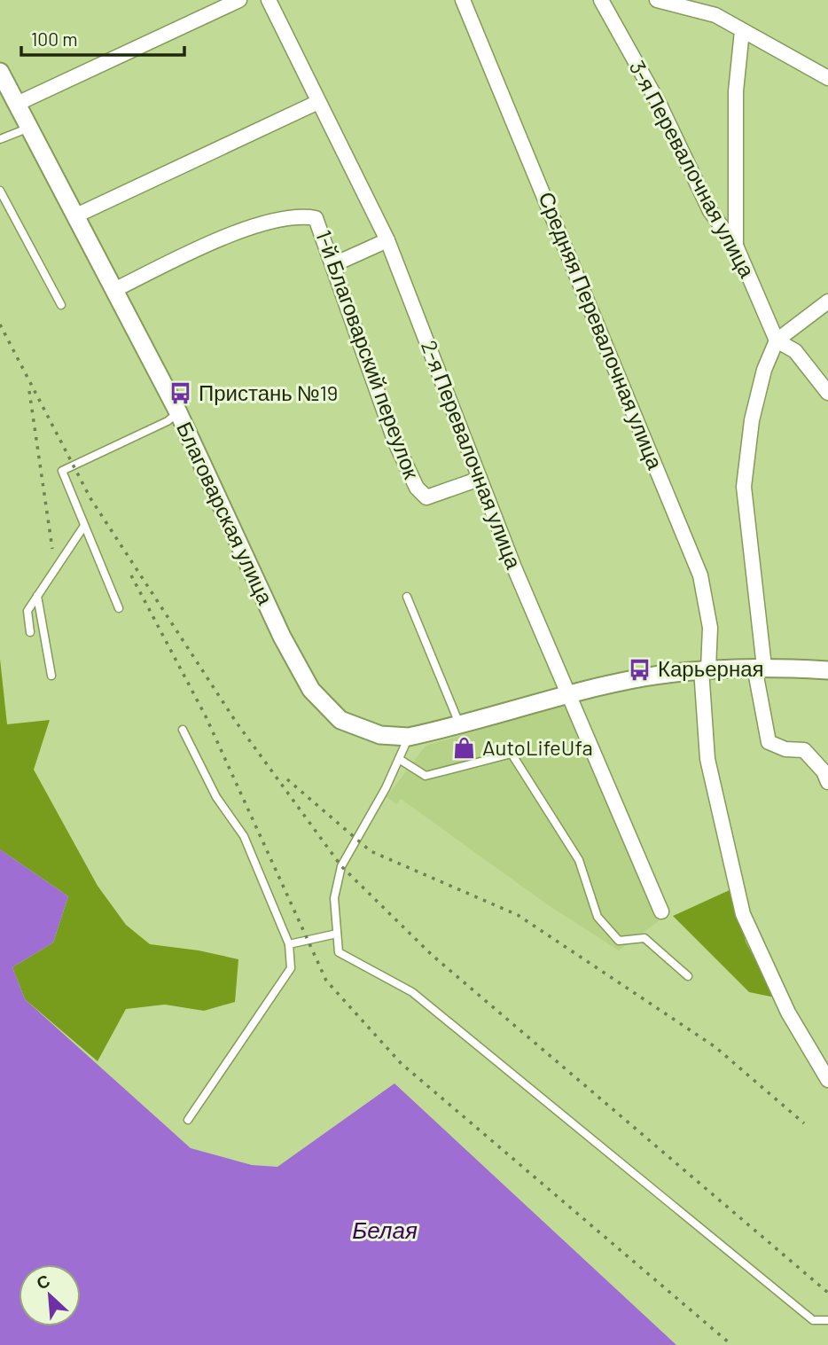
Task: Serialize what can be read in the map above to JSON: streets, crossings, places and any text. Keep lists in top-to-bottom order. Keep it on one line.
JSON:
{"streets":{"street":["3-я Перевалочная улица","Средняя Перевалочная улица","1-й Благоварский переулок","2-я Перевалочная улица","Благоварская улица"]},"crossings":[["Средняя Перевалочная улица","Благоварская улица"],["1-й Благоварский переулок","2-я Перевалочная улица"],["1-й Благоварский переулок","Благоварская улица"],["2-я Перевалочная улица","Благоварская улица"]],"water":["Белая"],"places":{"bus stop":["Пристань №19","Карьерная"],"shop":["AutoLifeUfa"]},"scale_bar":"100 m","north":"top left"}
